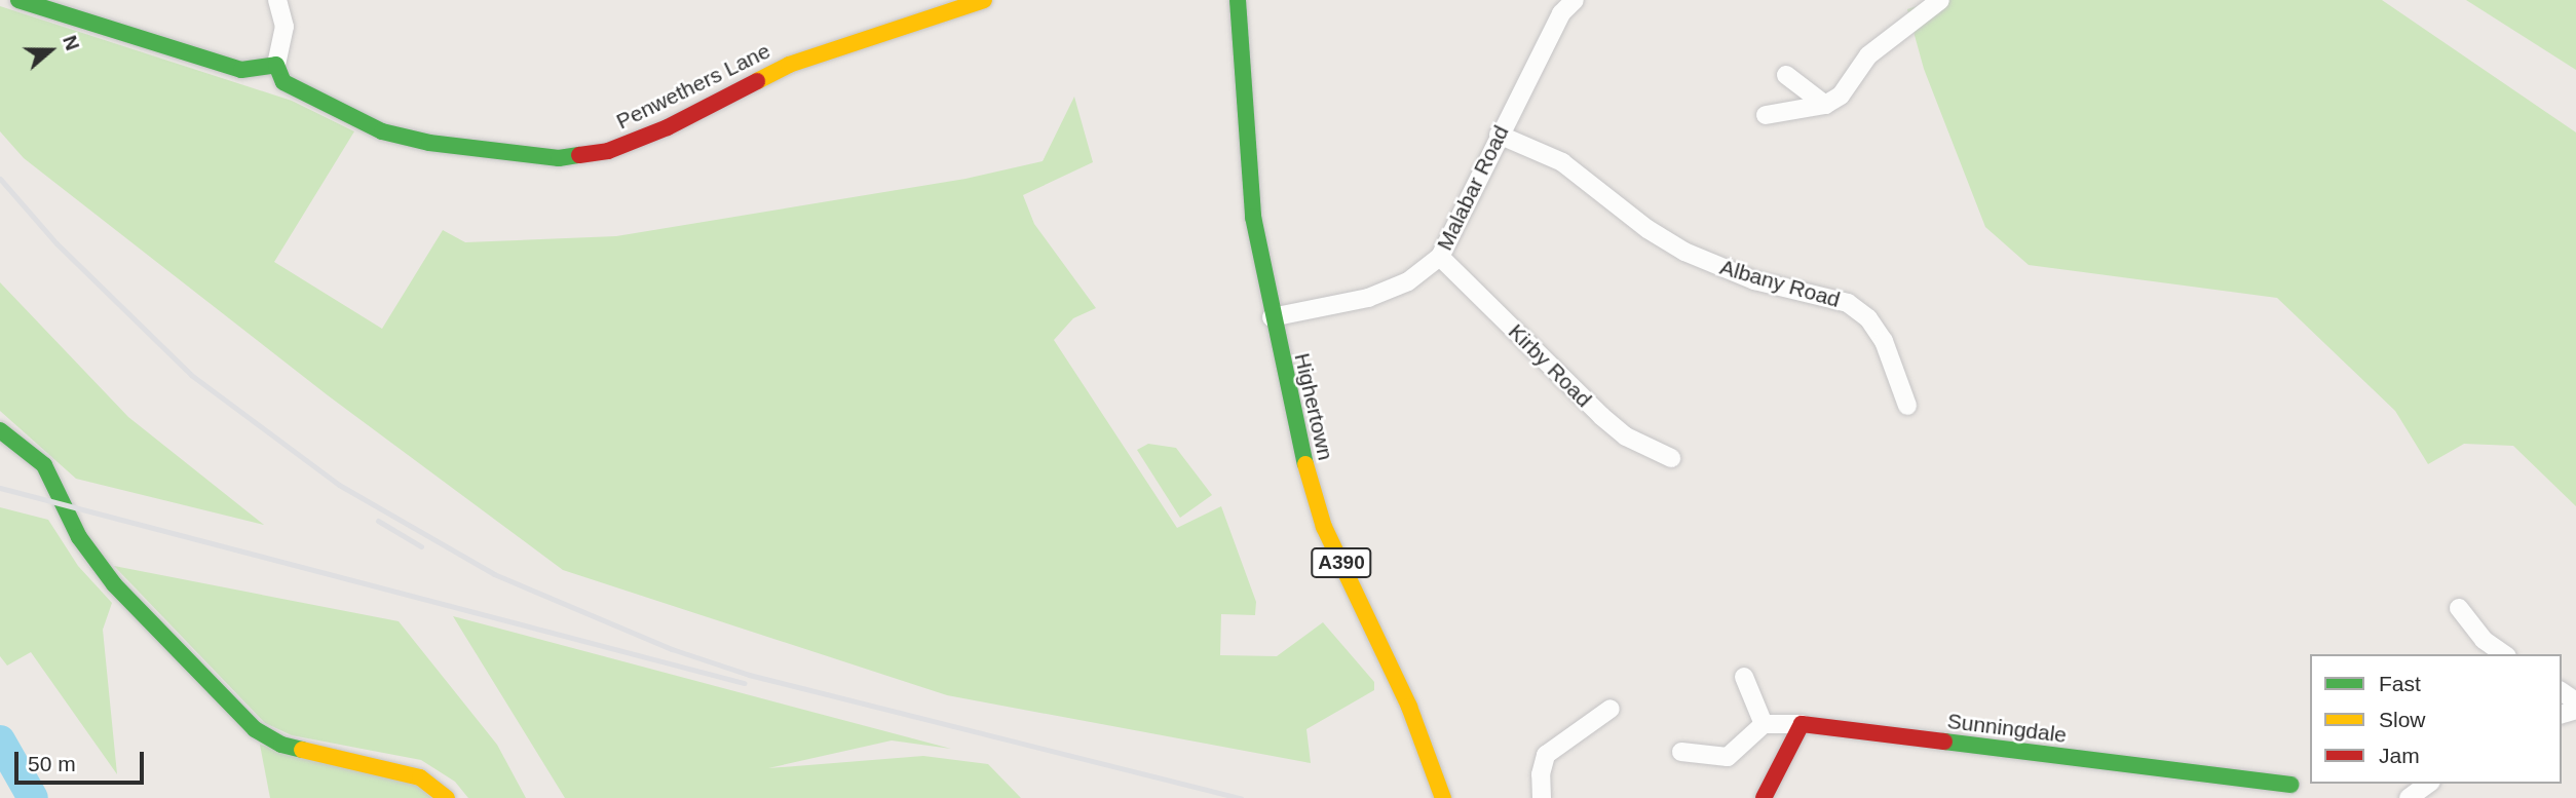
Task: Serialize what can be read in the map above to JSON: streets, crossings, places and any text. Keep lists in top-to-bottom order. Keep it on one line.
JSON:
{"streets":{"main road":["Penwethers Lane","Highertown","A390","Sunningdale"],"street":["Malabar Road","Albany Road","Kirby Road"]},"crossings":[["Malabar Road","Albany Road"],["Malabar Road","Kirby Road"],["Malabar Road","Highertown"]],"legend":["Fast","Slow","Jam"],"scale_bar":"50 m","north":"right"}
